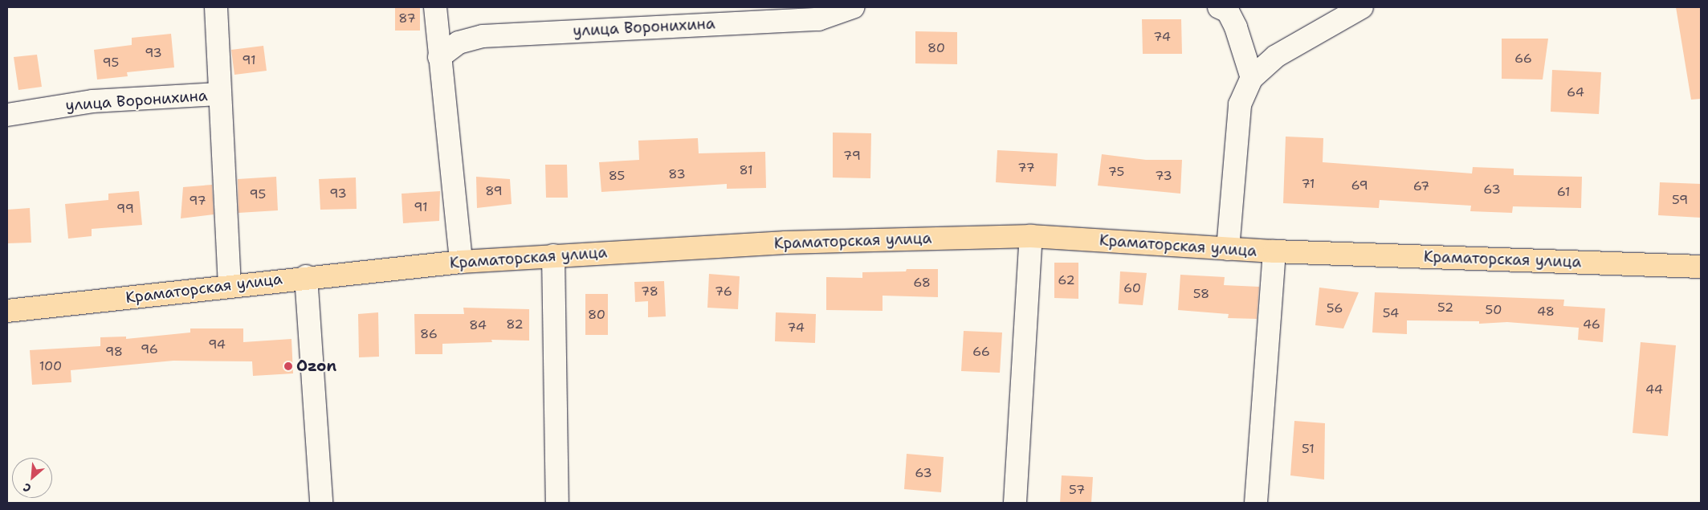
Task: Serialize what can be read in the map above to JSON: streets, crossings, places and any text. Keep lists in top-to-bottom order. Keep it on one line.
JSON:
{"streets":{"main road":["Краматорская улица"],"street":["улица Воронихина"]},"places":["Ozon"],"house_numbers":["87","74","80","93","66","91","95","64","79","77","81","75","83","85","73","71","69","67","63","89","61","93","95","59","97","91","99","62","68","60","78","76","58","52","56","50","48","54","80","82","46","84","74","86","94","96","98","66","100","44","51","63","57"],"north":"bottom left"}
